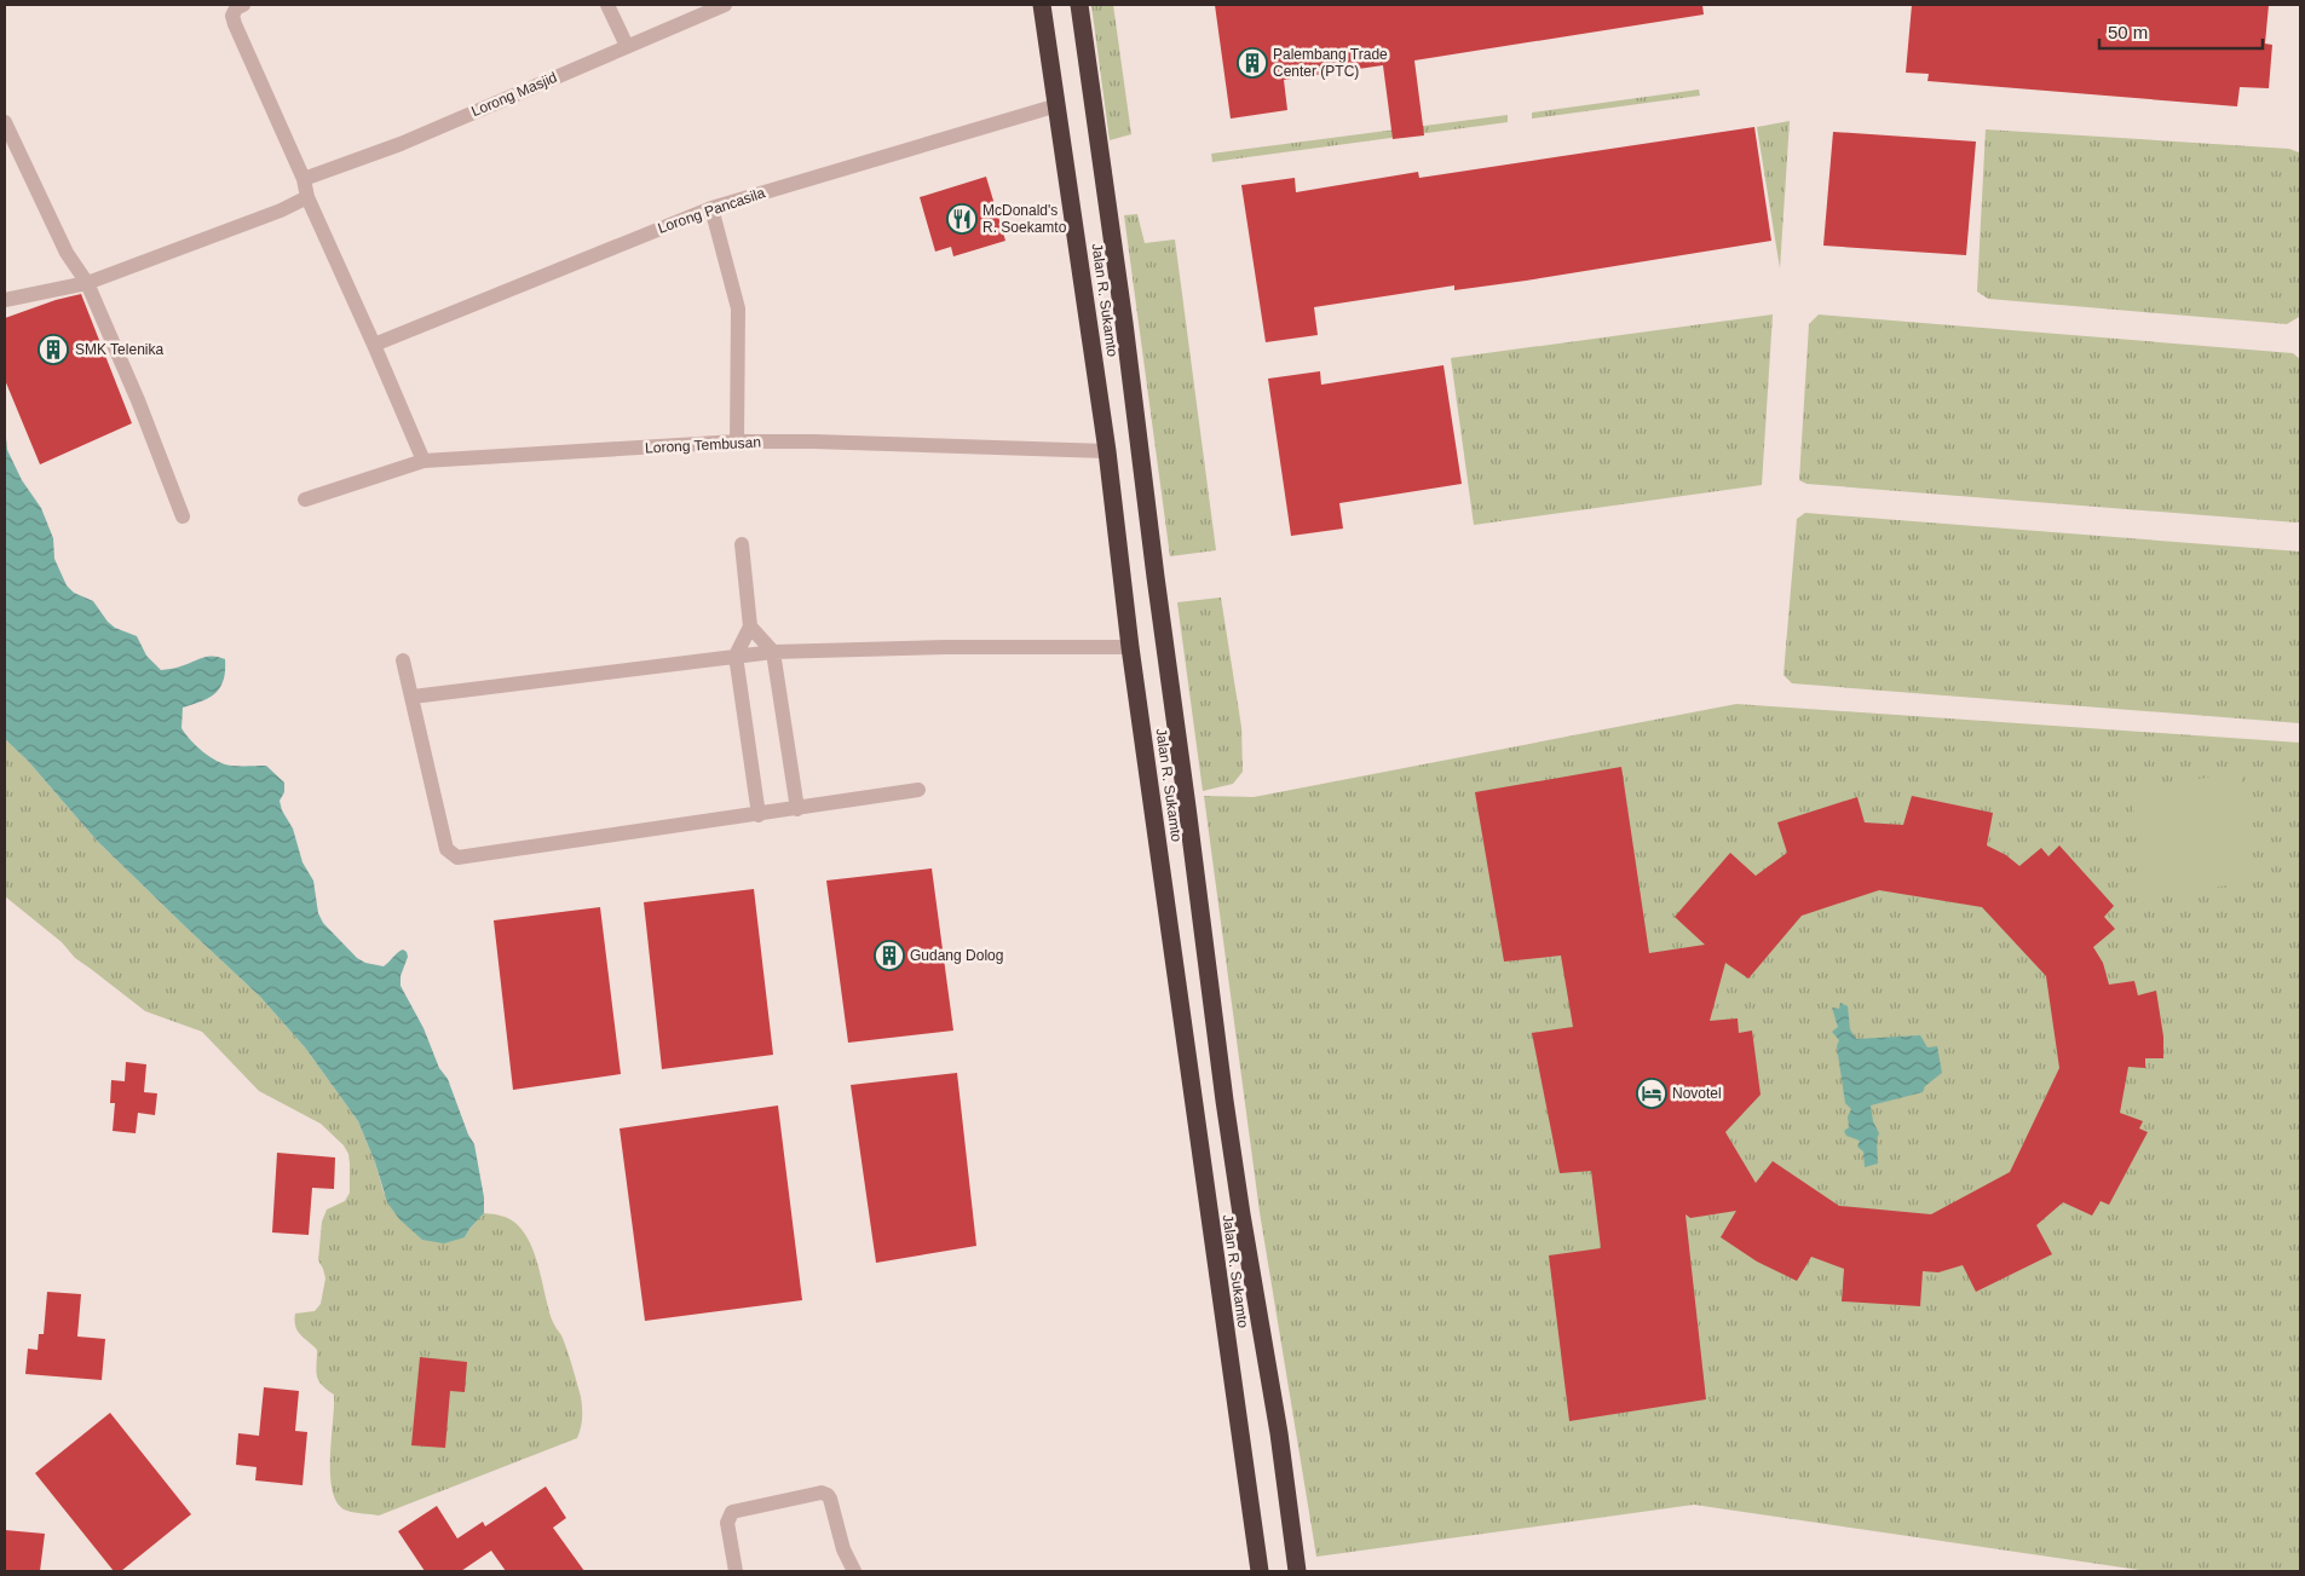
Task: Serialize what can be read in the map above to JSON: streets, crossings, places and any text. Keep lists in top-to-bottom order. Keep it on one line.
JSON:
{"streets":{"highway":["Jalan R. Sukamto"],"street":["Lorong Masjid","Lorong Pancasila","Lorong Tembusan"]},"crossings":[["Lorong Pancasila","Jalan R. Sukamto"],["Jalan R. Sukamto","Lorong Tembusan"]],"places":{"building":["Palembang Trade Center (PTC)","SMK Telenika","Gudang Dolog"],"restaurant":["McDonald's R. Soekamto"],"hotel":["Novotel"]},"scale_bar":"50 m"}
